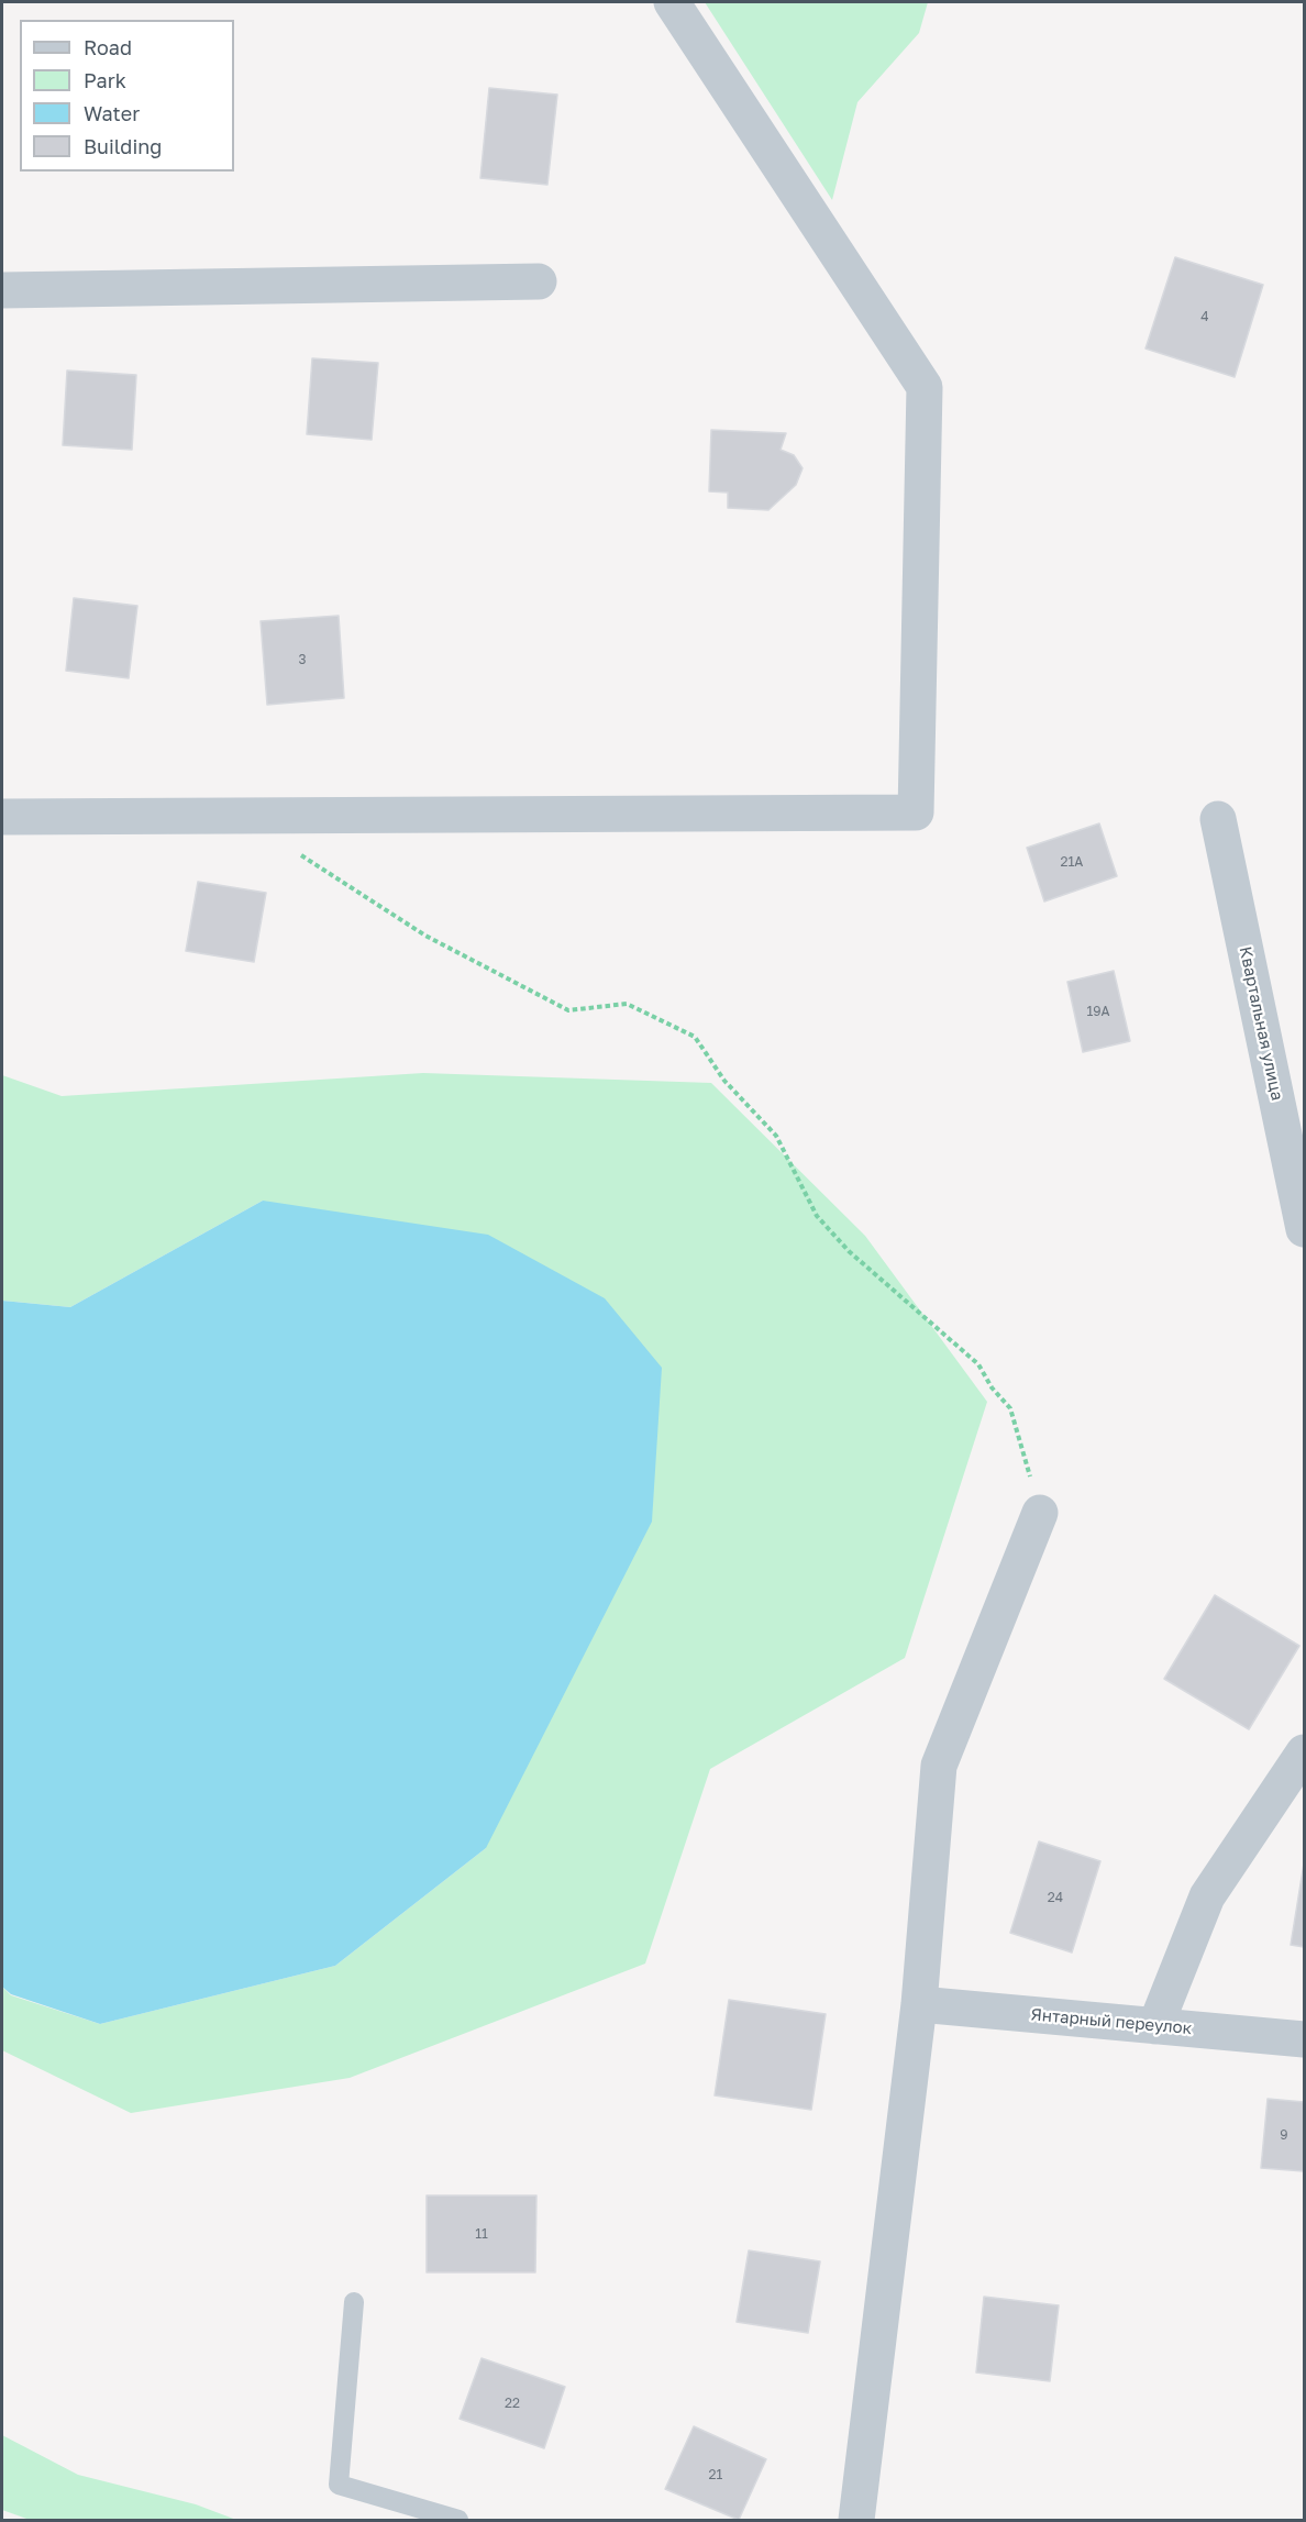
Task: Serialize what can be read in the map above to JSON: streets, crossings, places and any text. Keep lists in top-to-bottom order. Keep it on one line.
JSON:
{"streets":{"street":["Квартальная улица","Янтарный переулок"]},"house_numbers":["4","3","21А","19А","24","9","11","22","21"],"legend":["Road","Park","Water","Building"]}
